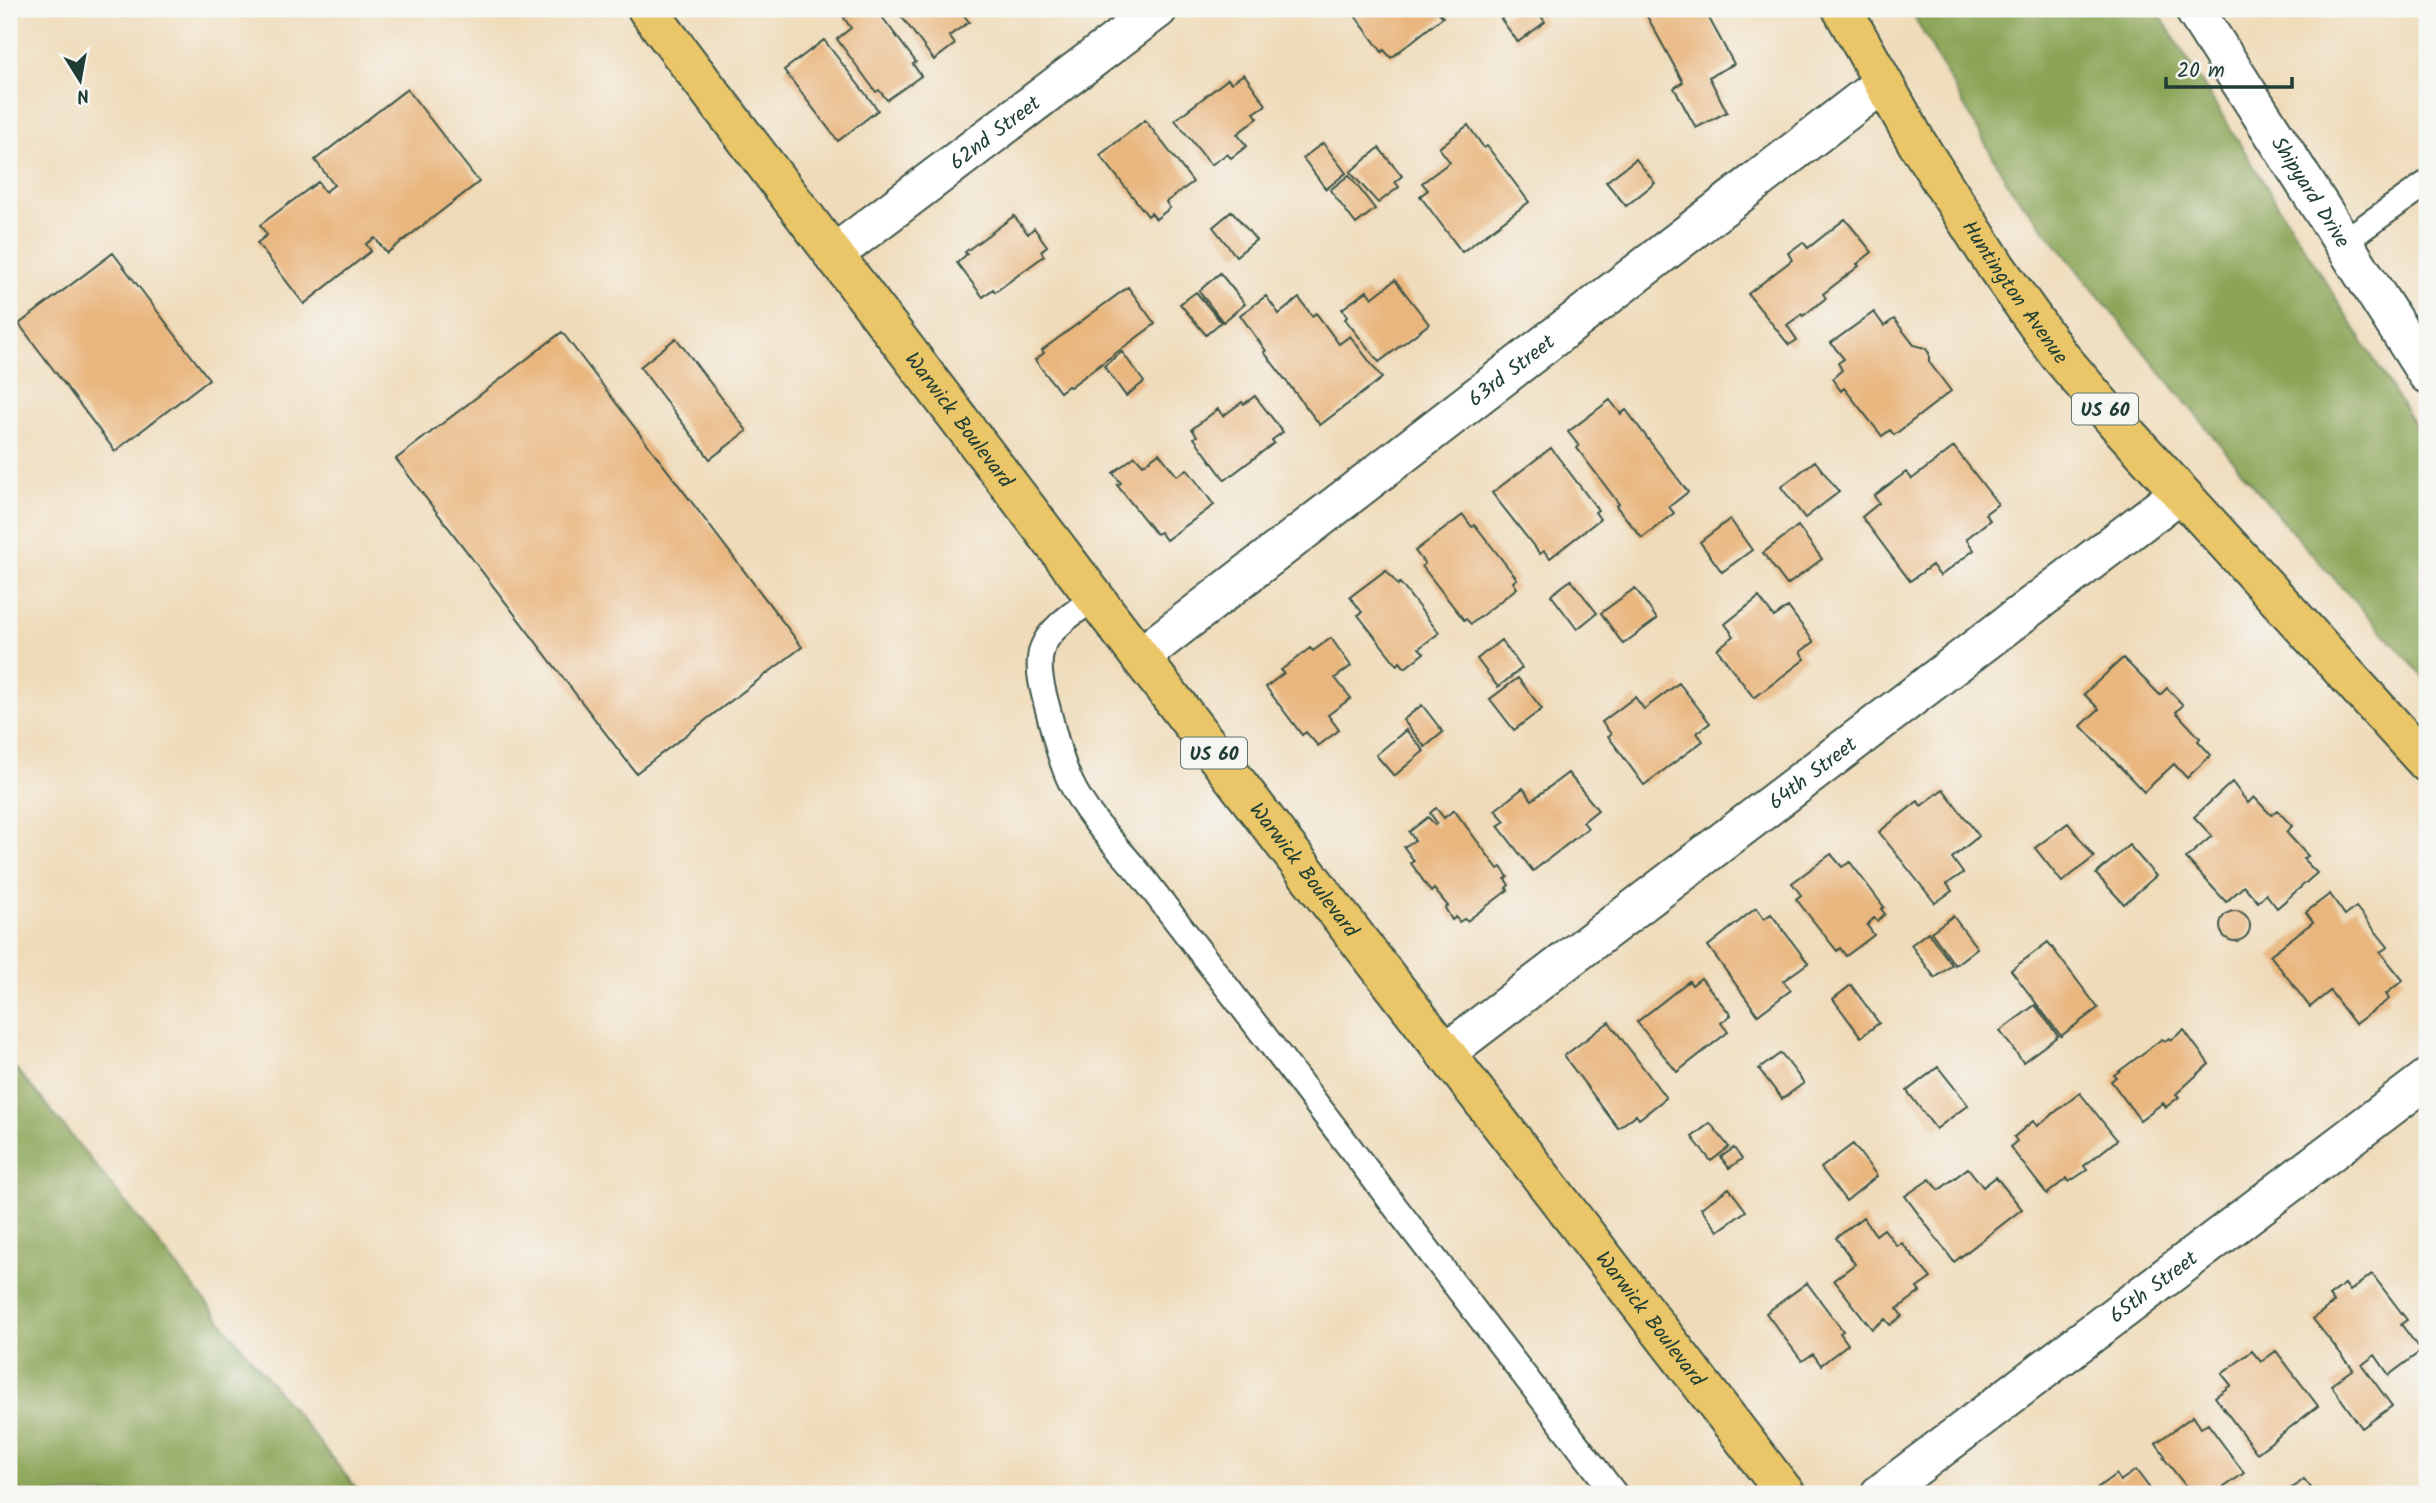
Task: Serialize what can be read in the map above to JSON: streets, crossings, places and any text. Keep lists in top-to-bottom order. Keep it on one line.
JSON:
{"streets":{"main road":["Huntington Avenue","US 60","Warwick Boulevard"],"street":["62nd Street","Shipyard Drive","63rd Street","64th Street","65th Street"]},"crossings":[["62nd Street","Warwick Boulevard"],["Huntington Avenue","63rd Street"],["Huntington Avenue","64th Street"],["63rd Street","Warwick Boulevard"],["Warwick Boulevard","64th Street"]],"scale_bar":"20 m","north":"bottom"}
